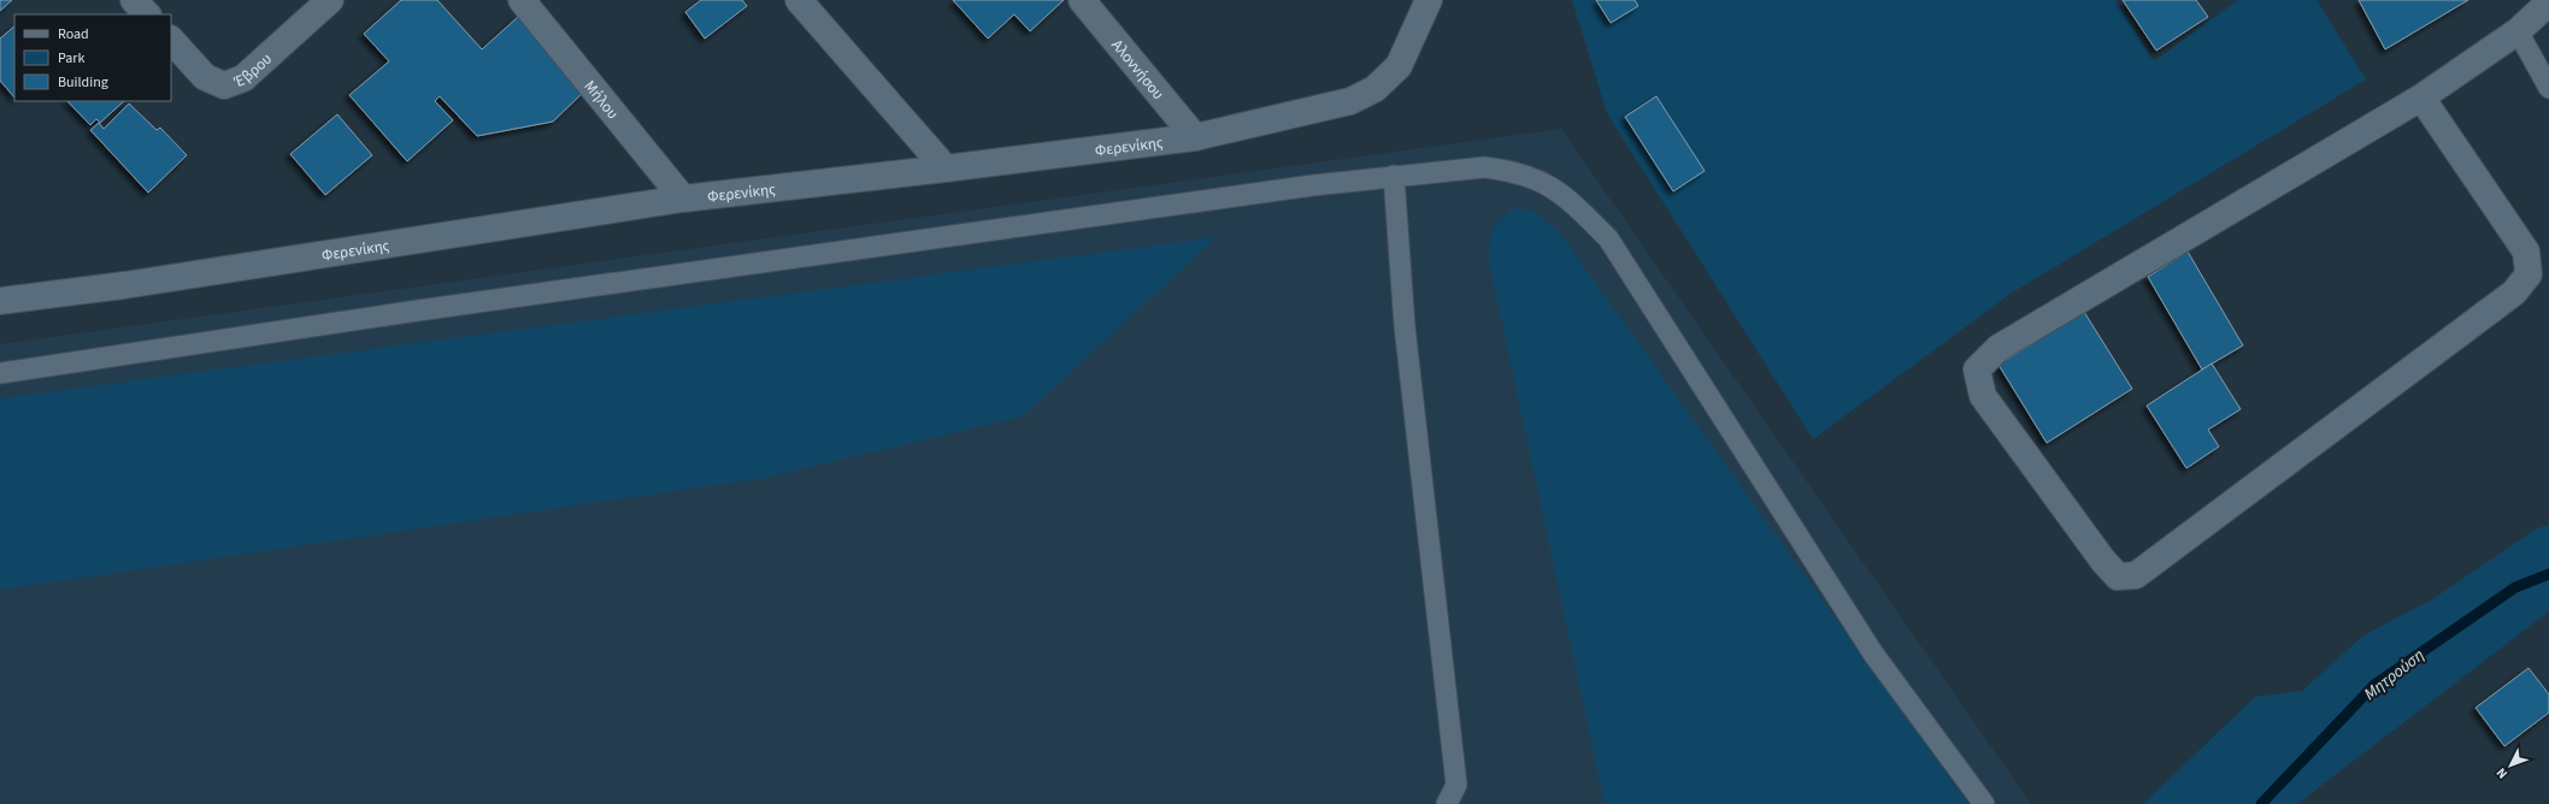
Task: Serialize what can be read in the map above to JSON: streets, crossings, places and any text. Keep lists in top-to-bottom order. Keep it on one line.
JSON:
{"streets":{"street":["Έβρου","Αλοννήσου","Μήλου","Φερενίκης"]},"crossings":[["Αλοννήσου","Φερενίκης"],["Μήλου","Φερενίκης"]],"water":["Μητρούση"],"legend":["Road","Park","Building"],"north":"bottom left"}
